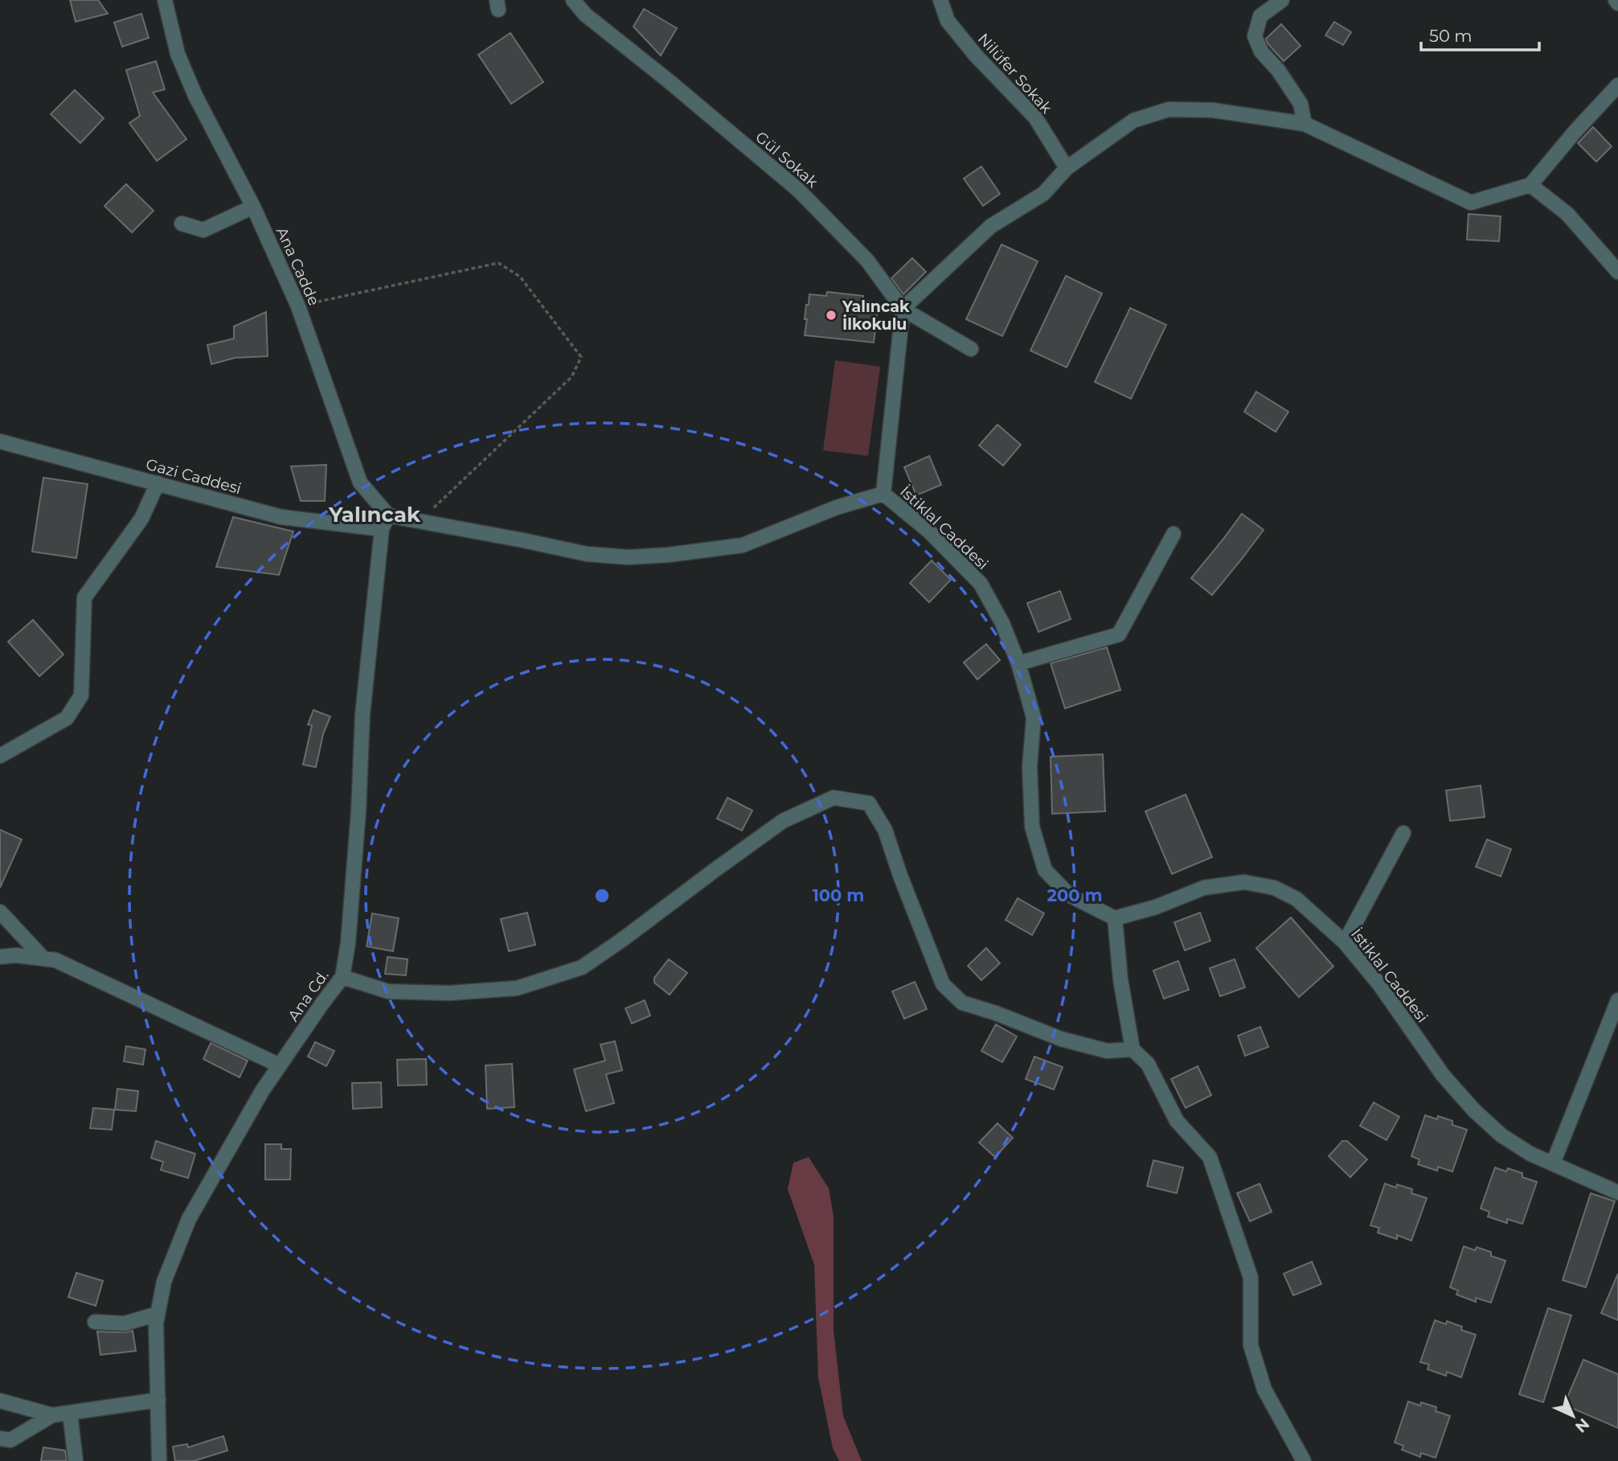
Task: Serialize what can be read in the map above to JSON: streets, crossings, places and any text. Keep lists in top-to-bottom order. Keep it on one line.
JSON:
{"streets":{"street":["Nilüfer Sokak","Gül Sokak","Ana Cadde","Gazi Caddesi","İstiklal Caddesi","Ana Cd."]},"crossings":[["Ana Cadde","Ana Cd."],["Gazi Caddesi","Ana Cd."]],"districts":["Yalıncak"],"places":["Yalıncak İlkokulu"],"scale_bar":"50 m","north":"bottom right","rings":["100 m","200 m"]}
